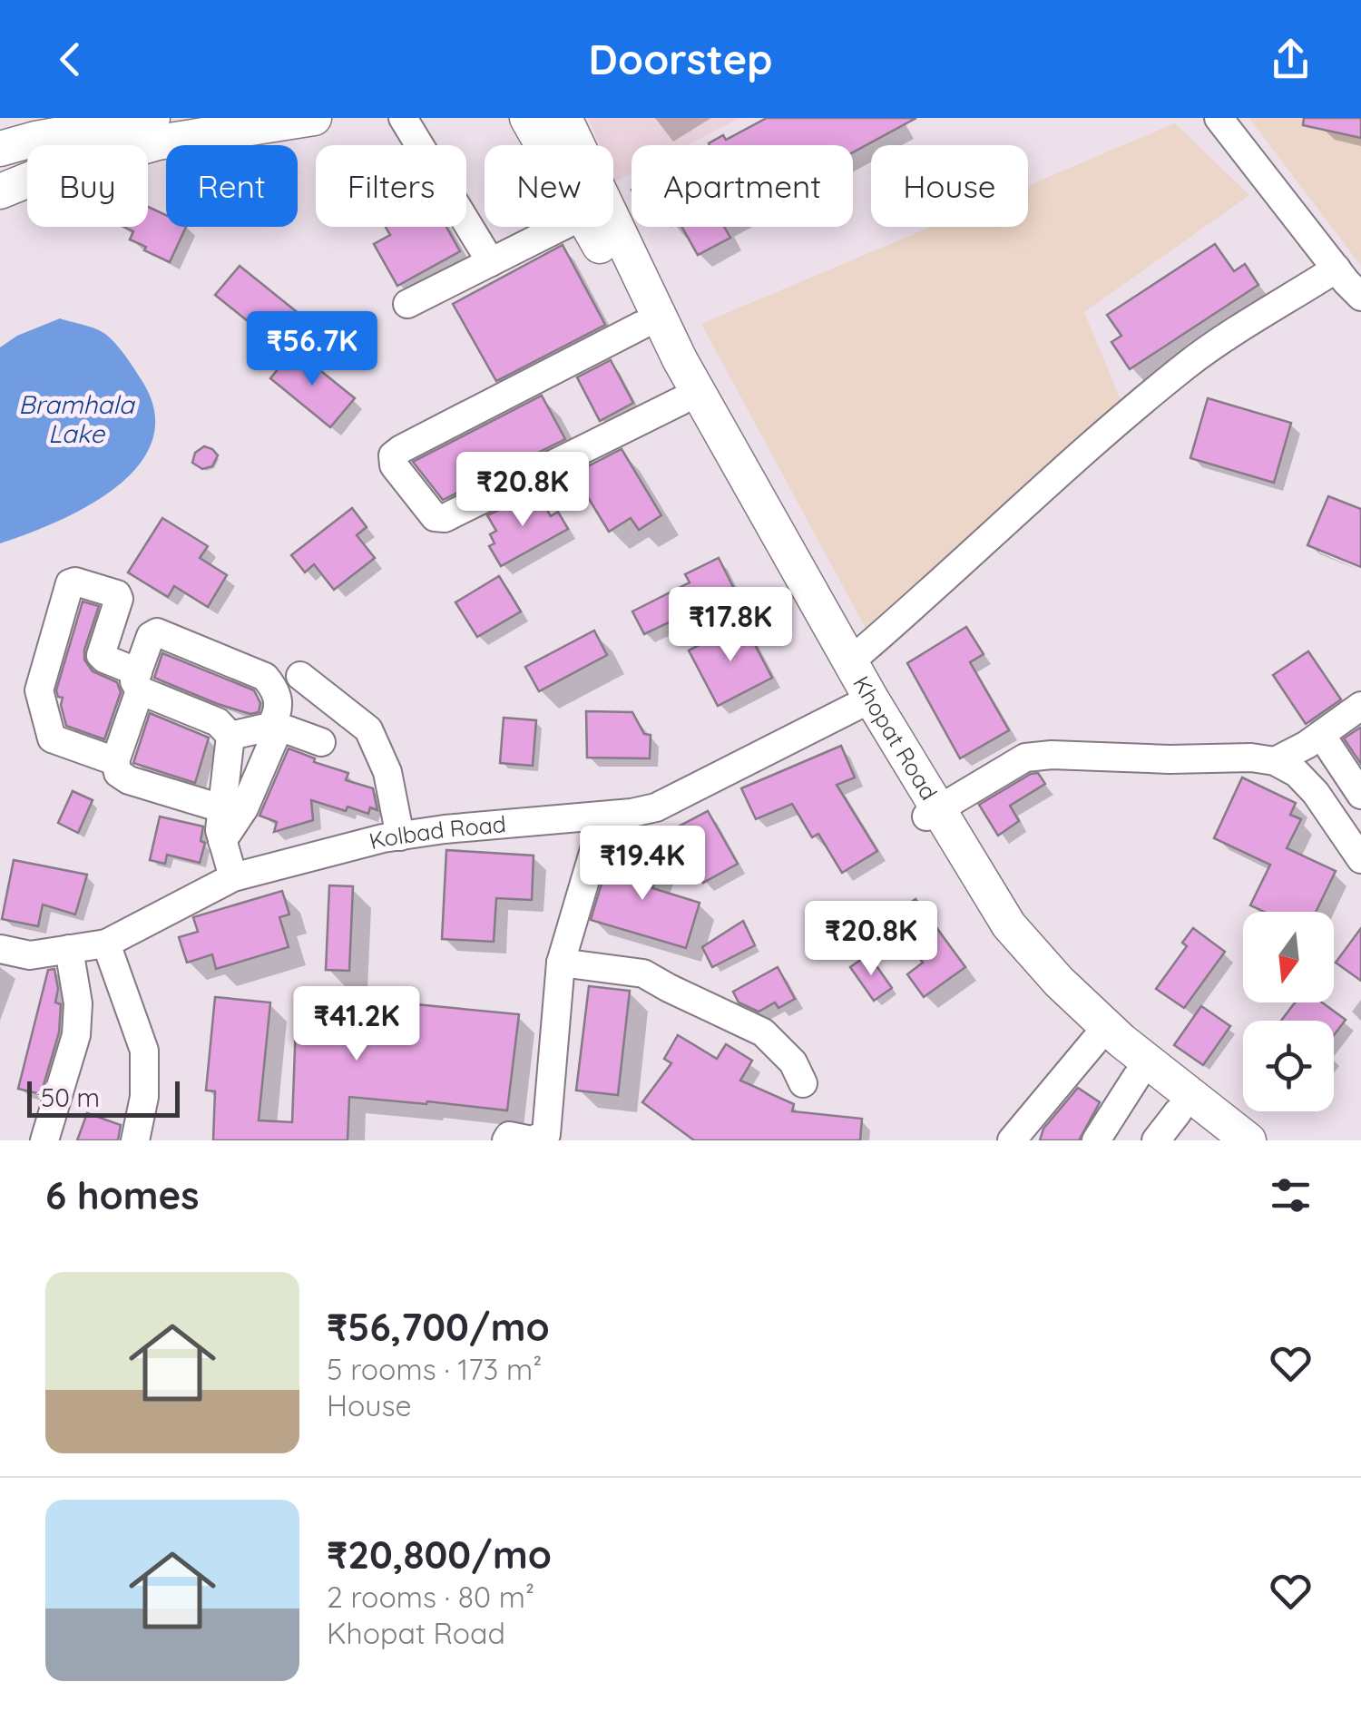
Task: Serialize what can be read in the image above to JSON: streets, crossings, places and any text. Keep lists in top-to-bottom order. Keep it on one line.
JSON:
{"streets":{"main road":["Khopat Road"],"street":["Kolbad Road"]},"crossings":[["Khopat Road","Kolbad Road"]],"water":["Bramhala Lake"],"scale_bar":"50 m","north":"bottom","page":{"header":"Doorstep","chip":["Buy","Rent","Filters","New","Apartment","House"],"price":["₹56.7K","₹20.8K","₹17.8K","₹19.4K","₹20.8K","₹41.2K"],"scale":"50 m","heading":"6 homes","list":[{"name":"₹56,700/mo","note":"5 rooms · 173 m² · House"},{"name":"₹20,800/mo","note":"2 rooms · 80 m² · Khopat Road"}]}}
